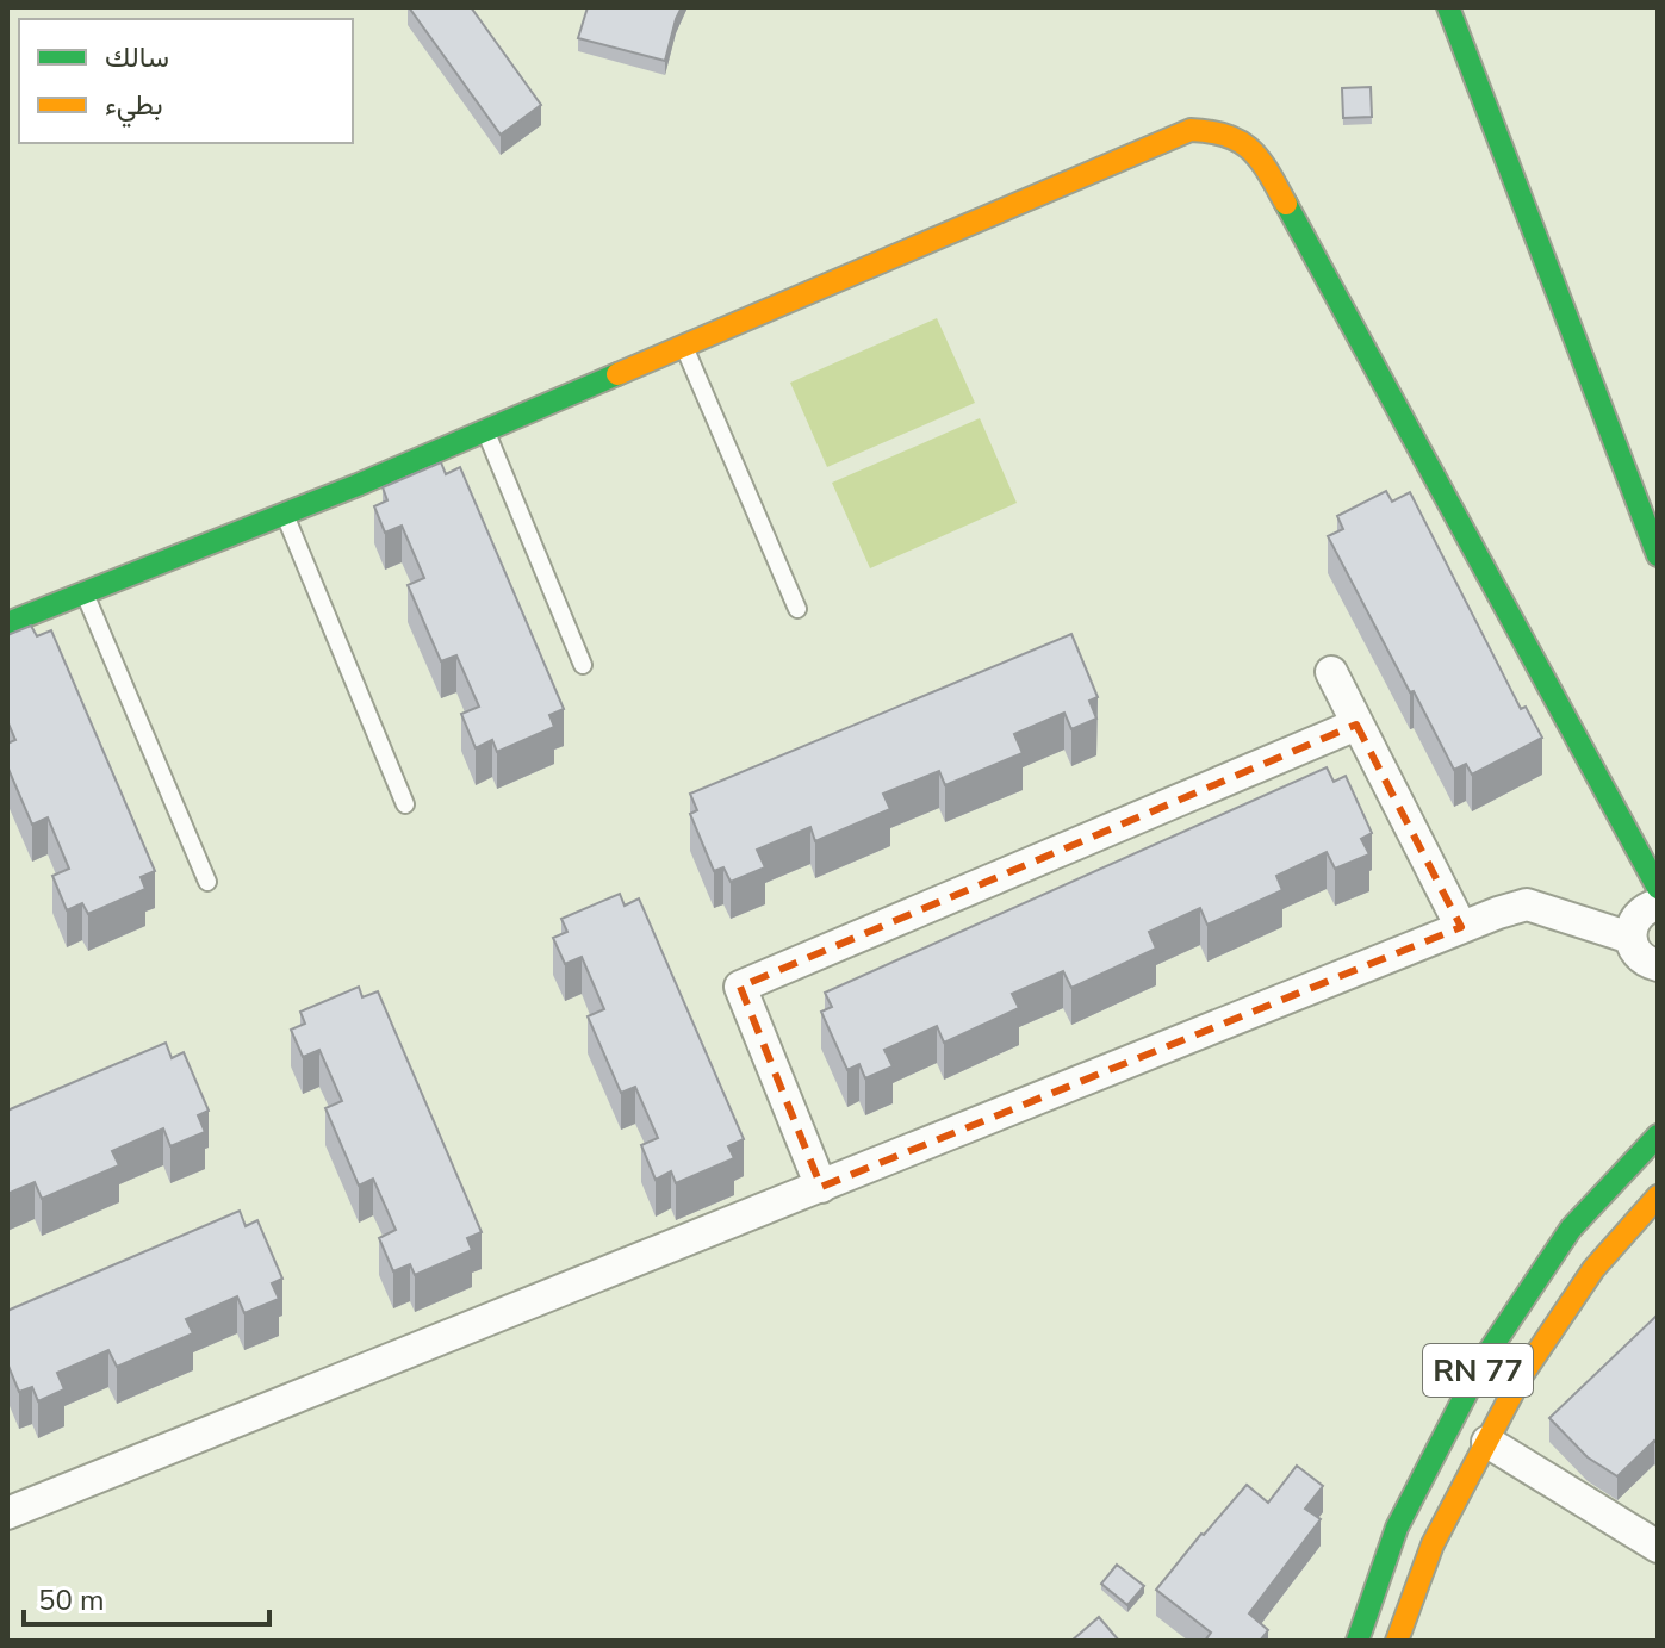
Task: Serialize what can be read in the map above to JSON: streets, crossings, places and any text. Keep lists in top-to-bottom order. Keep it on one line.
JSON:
{"streets":{"street":["RN 77"]},"legend":["سالك","بطيء"],"scale_bar":"50 m"}
